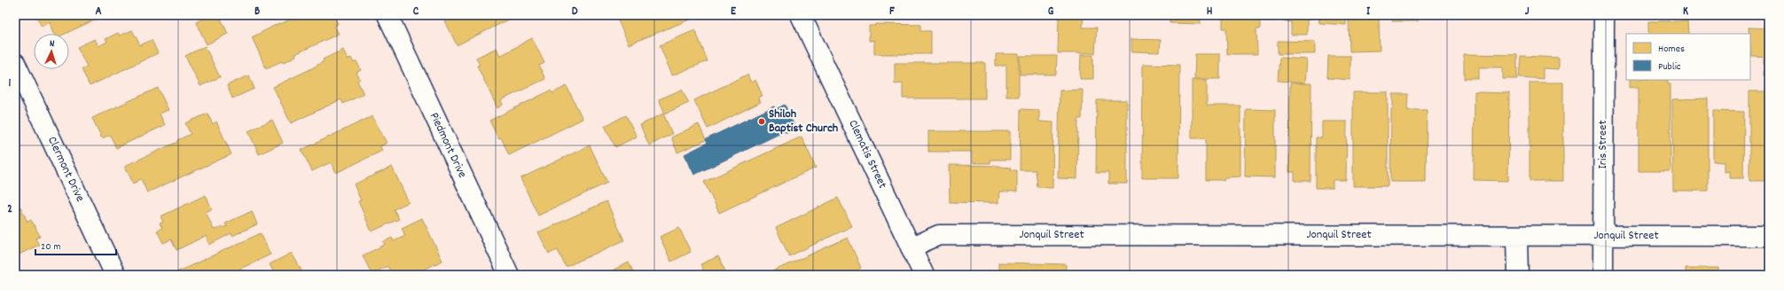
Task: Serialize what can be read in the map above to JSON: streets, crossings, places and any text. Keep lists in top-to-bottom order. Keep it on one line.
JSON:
{"streets":{"street":["Iris Street","Piedmont Drive","Clematis Street","Clermont Drive","Jonquil Street"]},"crossings":[["Iris Street","Jonquil Street"],["Clematis Street","Jonquil Street"]],"places":["Shiloh Baptist Church"],"legend":["Homes","Public"],"scale_bar":"20 m","north":"top","grid":{"columns":["A","B","C","D","E","F","G","H","I","J","K"],"rows":["1","2"]}}
